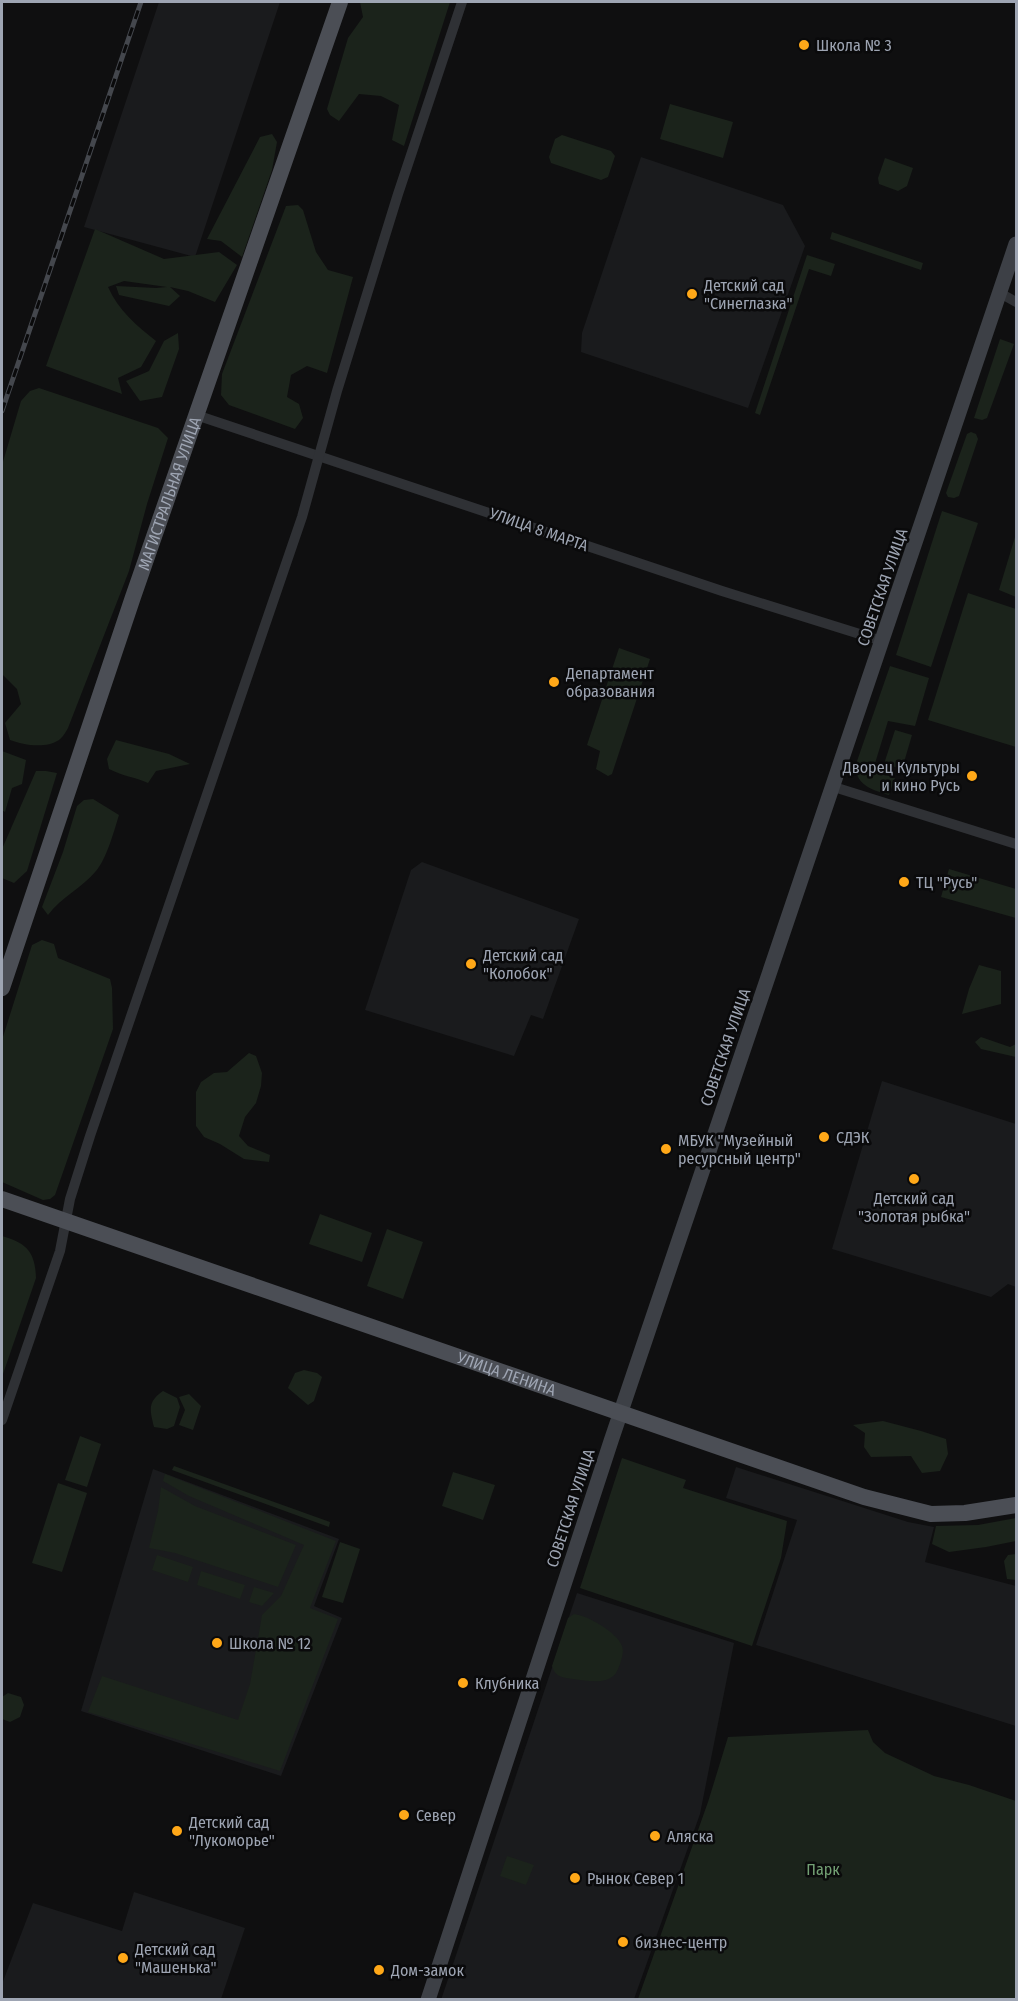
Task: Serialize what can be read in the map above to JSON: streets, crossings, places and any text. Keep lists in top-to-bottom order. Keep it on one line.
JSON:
{"streets":{"main road":["МАГИСТРАЛЬНАЯ УЛИЦА","СОВЕТСКАЯ УЛИЦА","УЛИЦА ЛЕНИНА"],"street":["УЛИЦА 8 МАРТА"]},"crossings":[["МАГИСТРАЛЬНАЯ УЛИЦА","УЛИЦА 8 МАРТА"],["УЛИЦА 8 МАРТА","СОВЕТСКАЯ УЛИЦА"],["СОВЕТСКАЯ УЛИЦА","УЛИЦА ЛЕНИНА"]],"parks":["Парк"],"places":["Школа № 3","Детский сад \"Синеглазка\"","Департамент образования","Дворец Культуры и кино Русь","ТЦ \"Русь\"","Детский сад \"Колобок\"","СДЭК","МБУК \"Музейный ресурсный центр\"","Детский сад \"Золотая рыбка\"","Школа № 12","Клубника","Север","Детский сад \"Лукоморье\"","Аляска","Рынок Север 1","бизнес-центр","Детский сад \"Машенька\"","Дом-замок"]}
